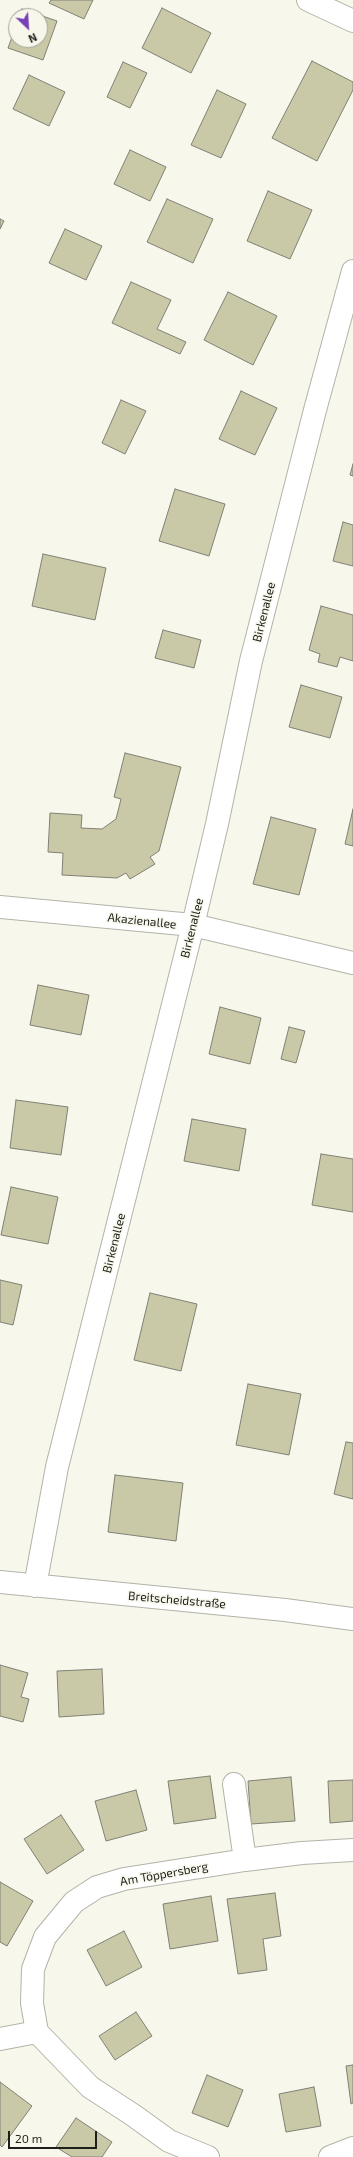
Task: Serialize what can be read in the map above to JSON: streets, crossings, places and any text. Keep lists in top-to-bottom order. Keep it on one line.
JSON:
{"streets":{"street":["Birkenallee","Akazienallee","Breitscheidstraße","Am Töppersberg"]},"crossings":[["Birkenallee","Akazienallee"],["Birkenallee","Breitscheidstraße"]],"scale_bar":"20 m","north":"bottom right"}
